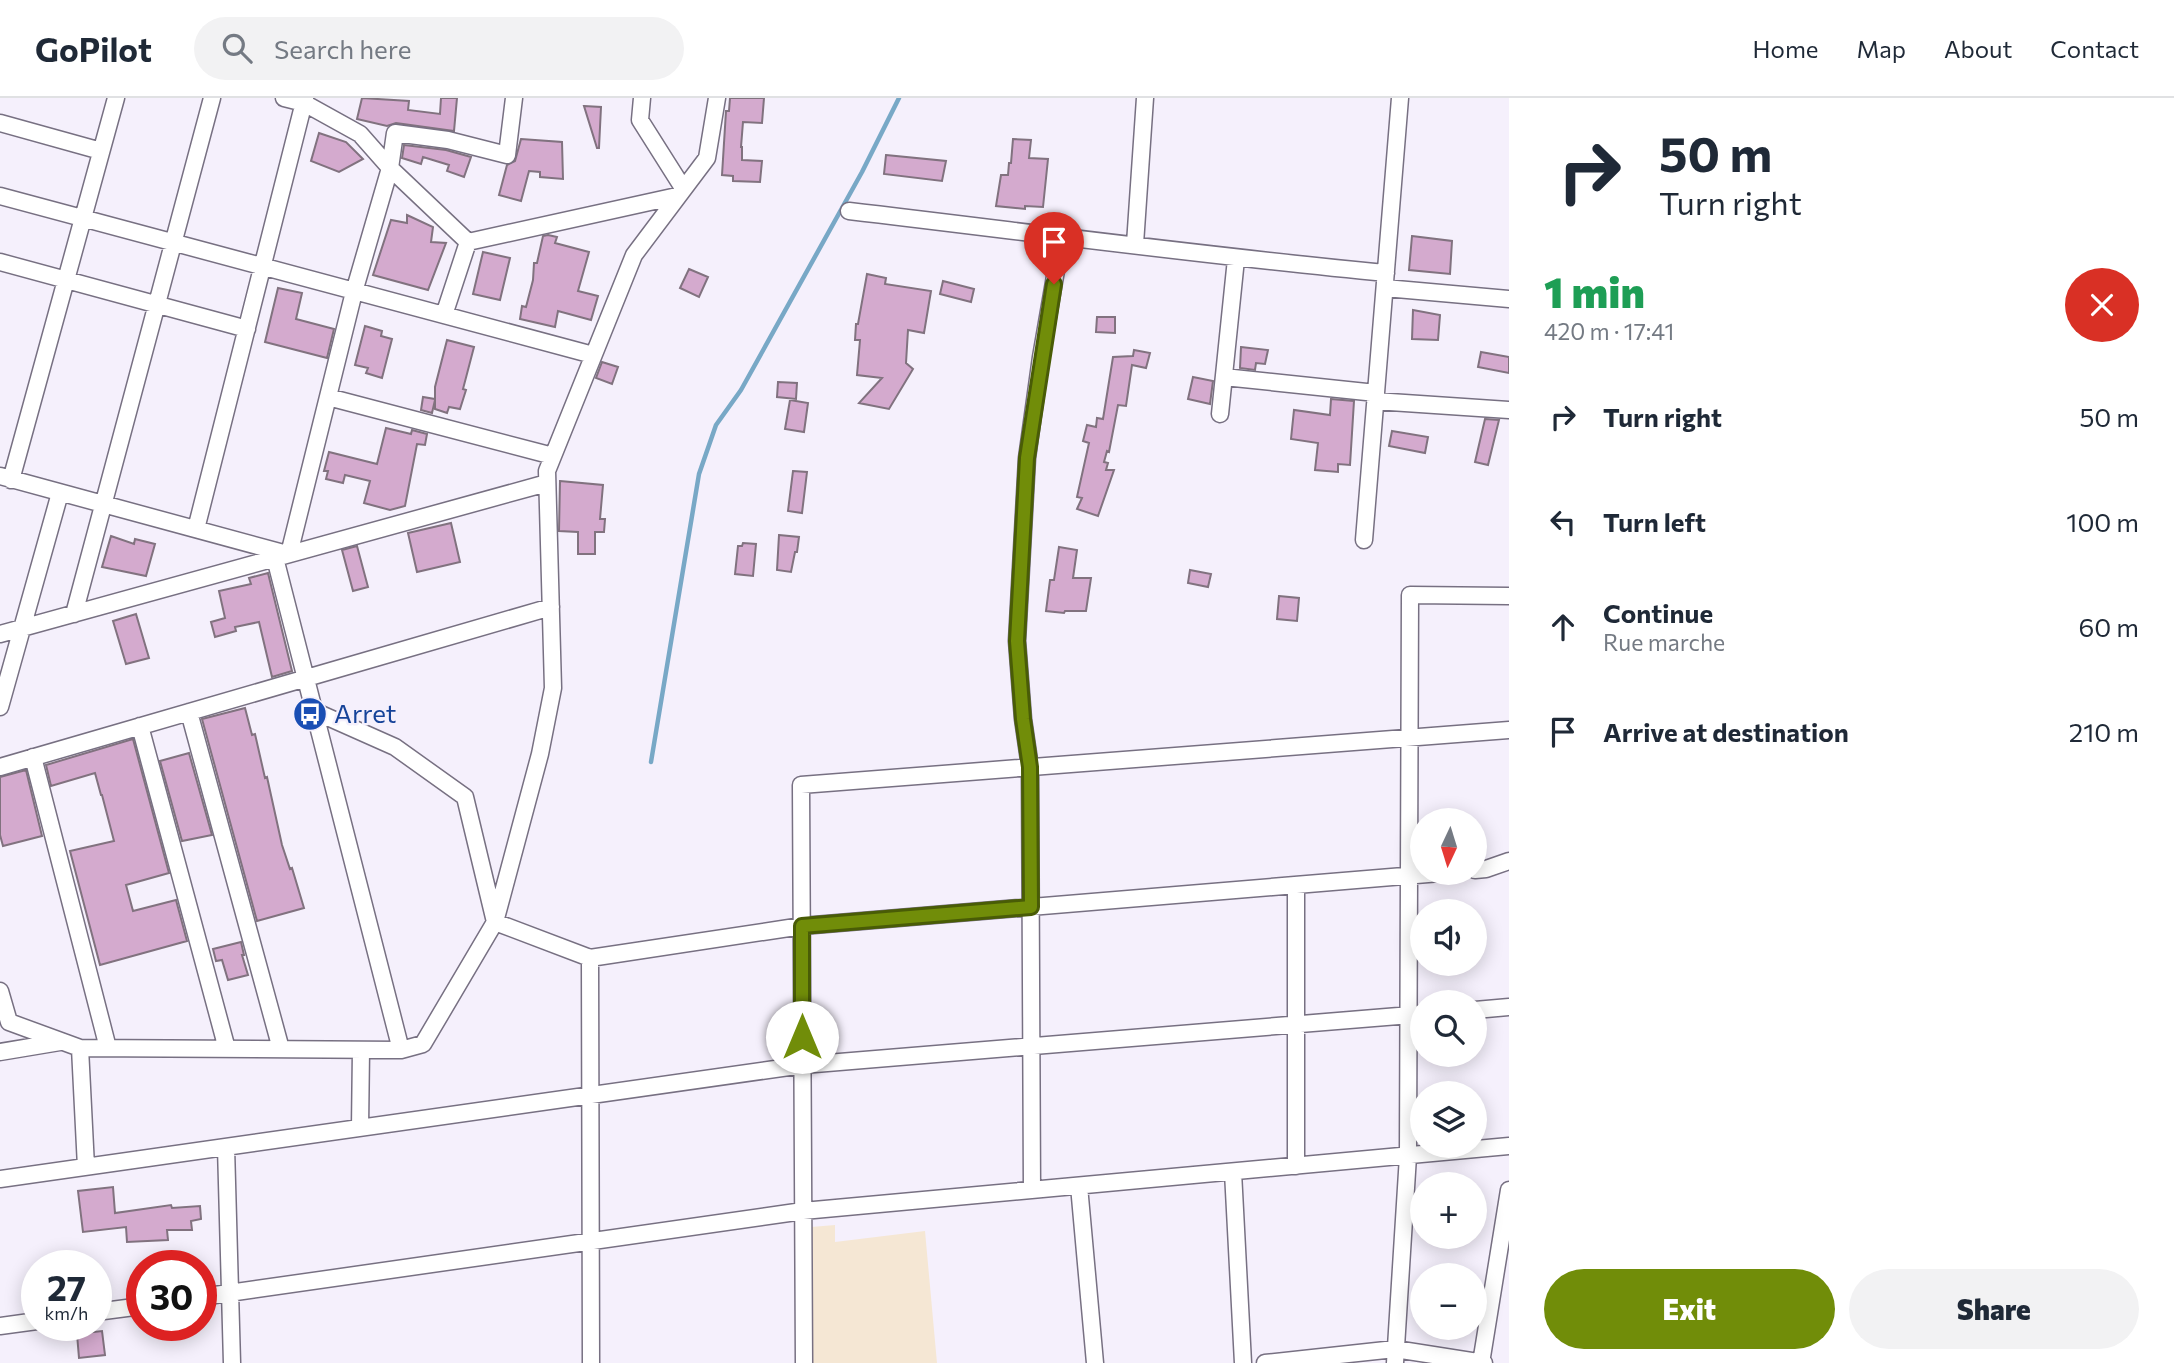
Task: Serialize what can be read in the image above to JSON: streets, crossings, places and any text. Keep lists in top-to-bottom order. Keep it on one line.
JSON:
{"places":{"bus stop":["Arret"]},"north":"bottom","page":{"header":"GoPilot","search":"Search here","nav":["Home","Map","About","Contact"],"turn":["50 m","Turn right"],"heading":["1 min","420 m · 17:41"],"list":[{"name":"Turn right","value":"50 m"},{"name":"Turn left","value":"100 m"},{"name":"Continue","note":"Rue marche","value":"60 m"},{"name":"Arrive at destination","value":"210 m"}],"map_buttons":["+","−"],"speed":"27 km/h","limit":"30","buttons":["Exit","Share"]}}
